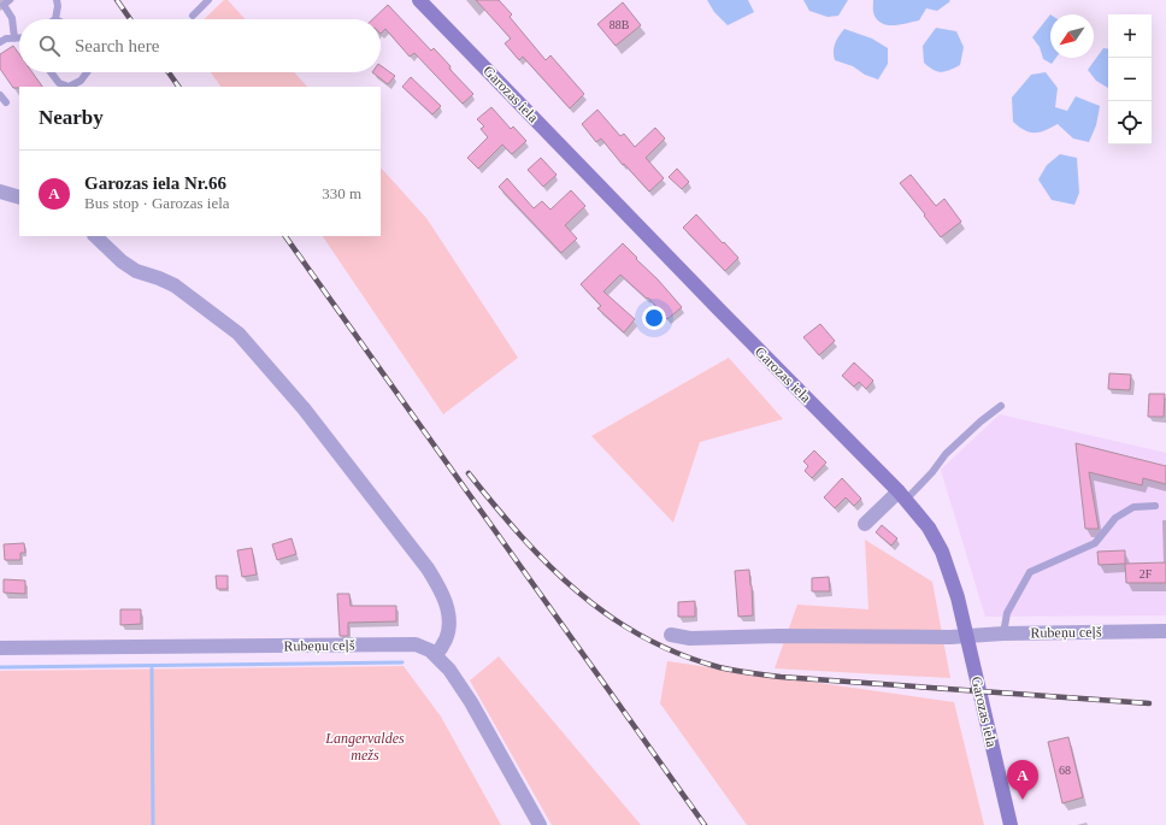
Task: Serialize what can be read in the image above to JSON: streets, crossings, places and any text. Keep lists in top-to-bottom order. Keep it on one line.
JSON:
{"streets":{"main road":["Garozas iela"],"street":["Rubeņu ceļš"]},"crossings":[["Garozas iela","Rubeņu ceļš"]],"parks":["Langervaldes mežs"],"house_numbers":["88B","2F","68"],"north":"bottom left","page":{"map_buttons":["+","−"],"search":"Search here","heading":"Nearby","list":[{"mark":"A","name":"Garozas iela Nr.66","note":"Bus stop · Garozas iela","value":"330 m"}],"pins":"A"}}
